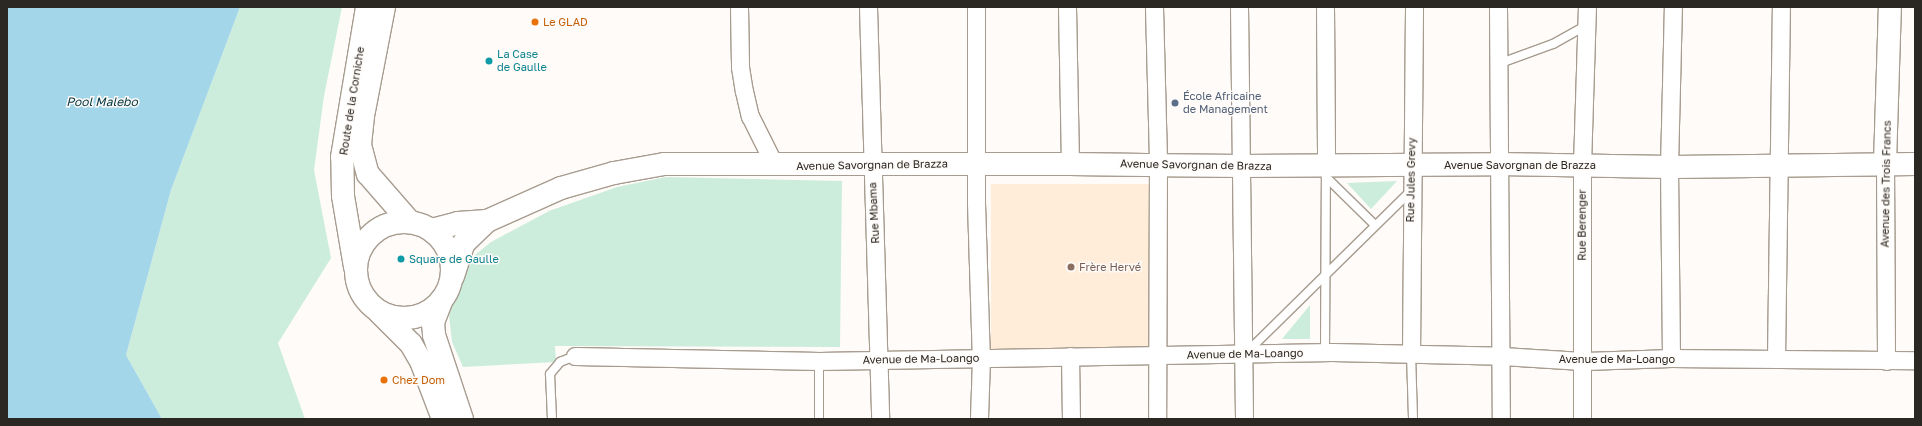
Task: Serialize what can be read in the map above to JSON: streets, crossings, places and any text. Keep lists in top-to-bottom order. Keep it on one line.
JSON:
{"streets":{"main road":["Route de la Corniche","Avenue Savorgnan de Brazza","Avenue des Trois Francs"],"street":["Rue Jules Grevy","Rue Mbama","Rue Berenger","Avenue de Ma-Loango"]},"crossings":[["Route de la Corniche","Avenue Savorgnan de Brazza"],["Avenue Savorgnan de Brazza","Rue Jules Grevy"],["Avenue Savorgnan de Brazza","Avenue des Trois Francs"],["Avenue Savorgnan de Brazza","Rue Mbama"],["Avenue Savorgnan de Brazza","Rue Berenger"],["Rue Jules Grevy","Avenue de Ma-Loango"],["Avenue des Trois Francs","Avenue de Ma-Loango"],["Rue Mbama","Avenue de Ma-Loango"],["Rue Berenger","Avenue de Ma-Loango"]],"water":["Pool Malebo"],"places":["Le GLAD","La Case de Gaulle","École Africaine de Management","Square de Gaulle","Frère Hervé","Chez Dom"]}
